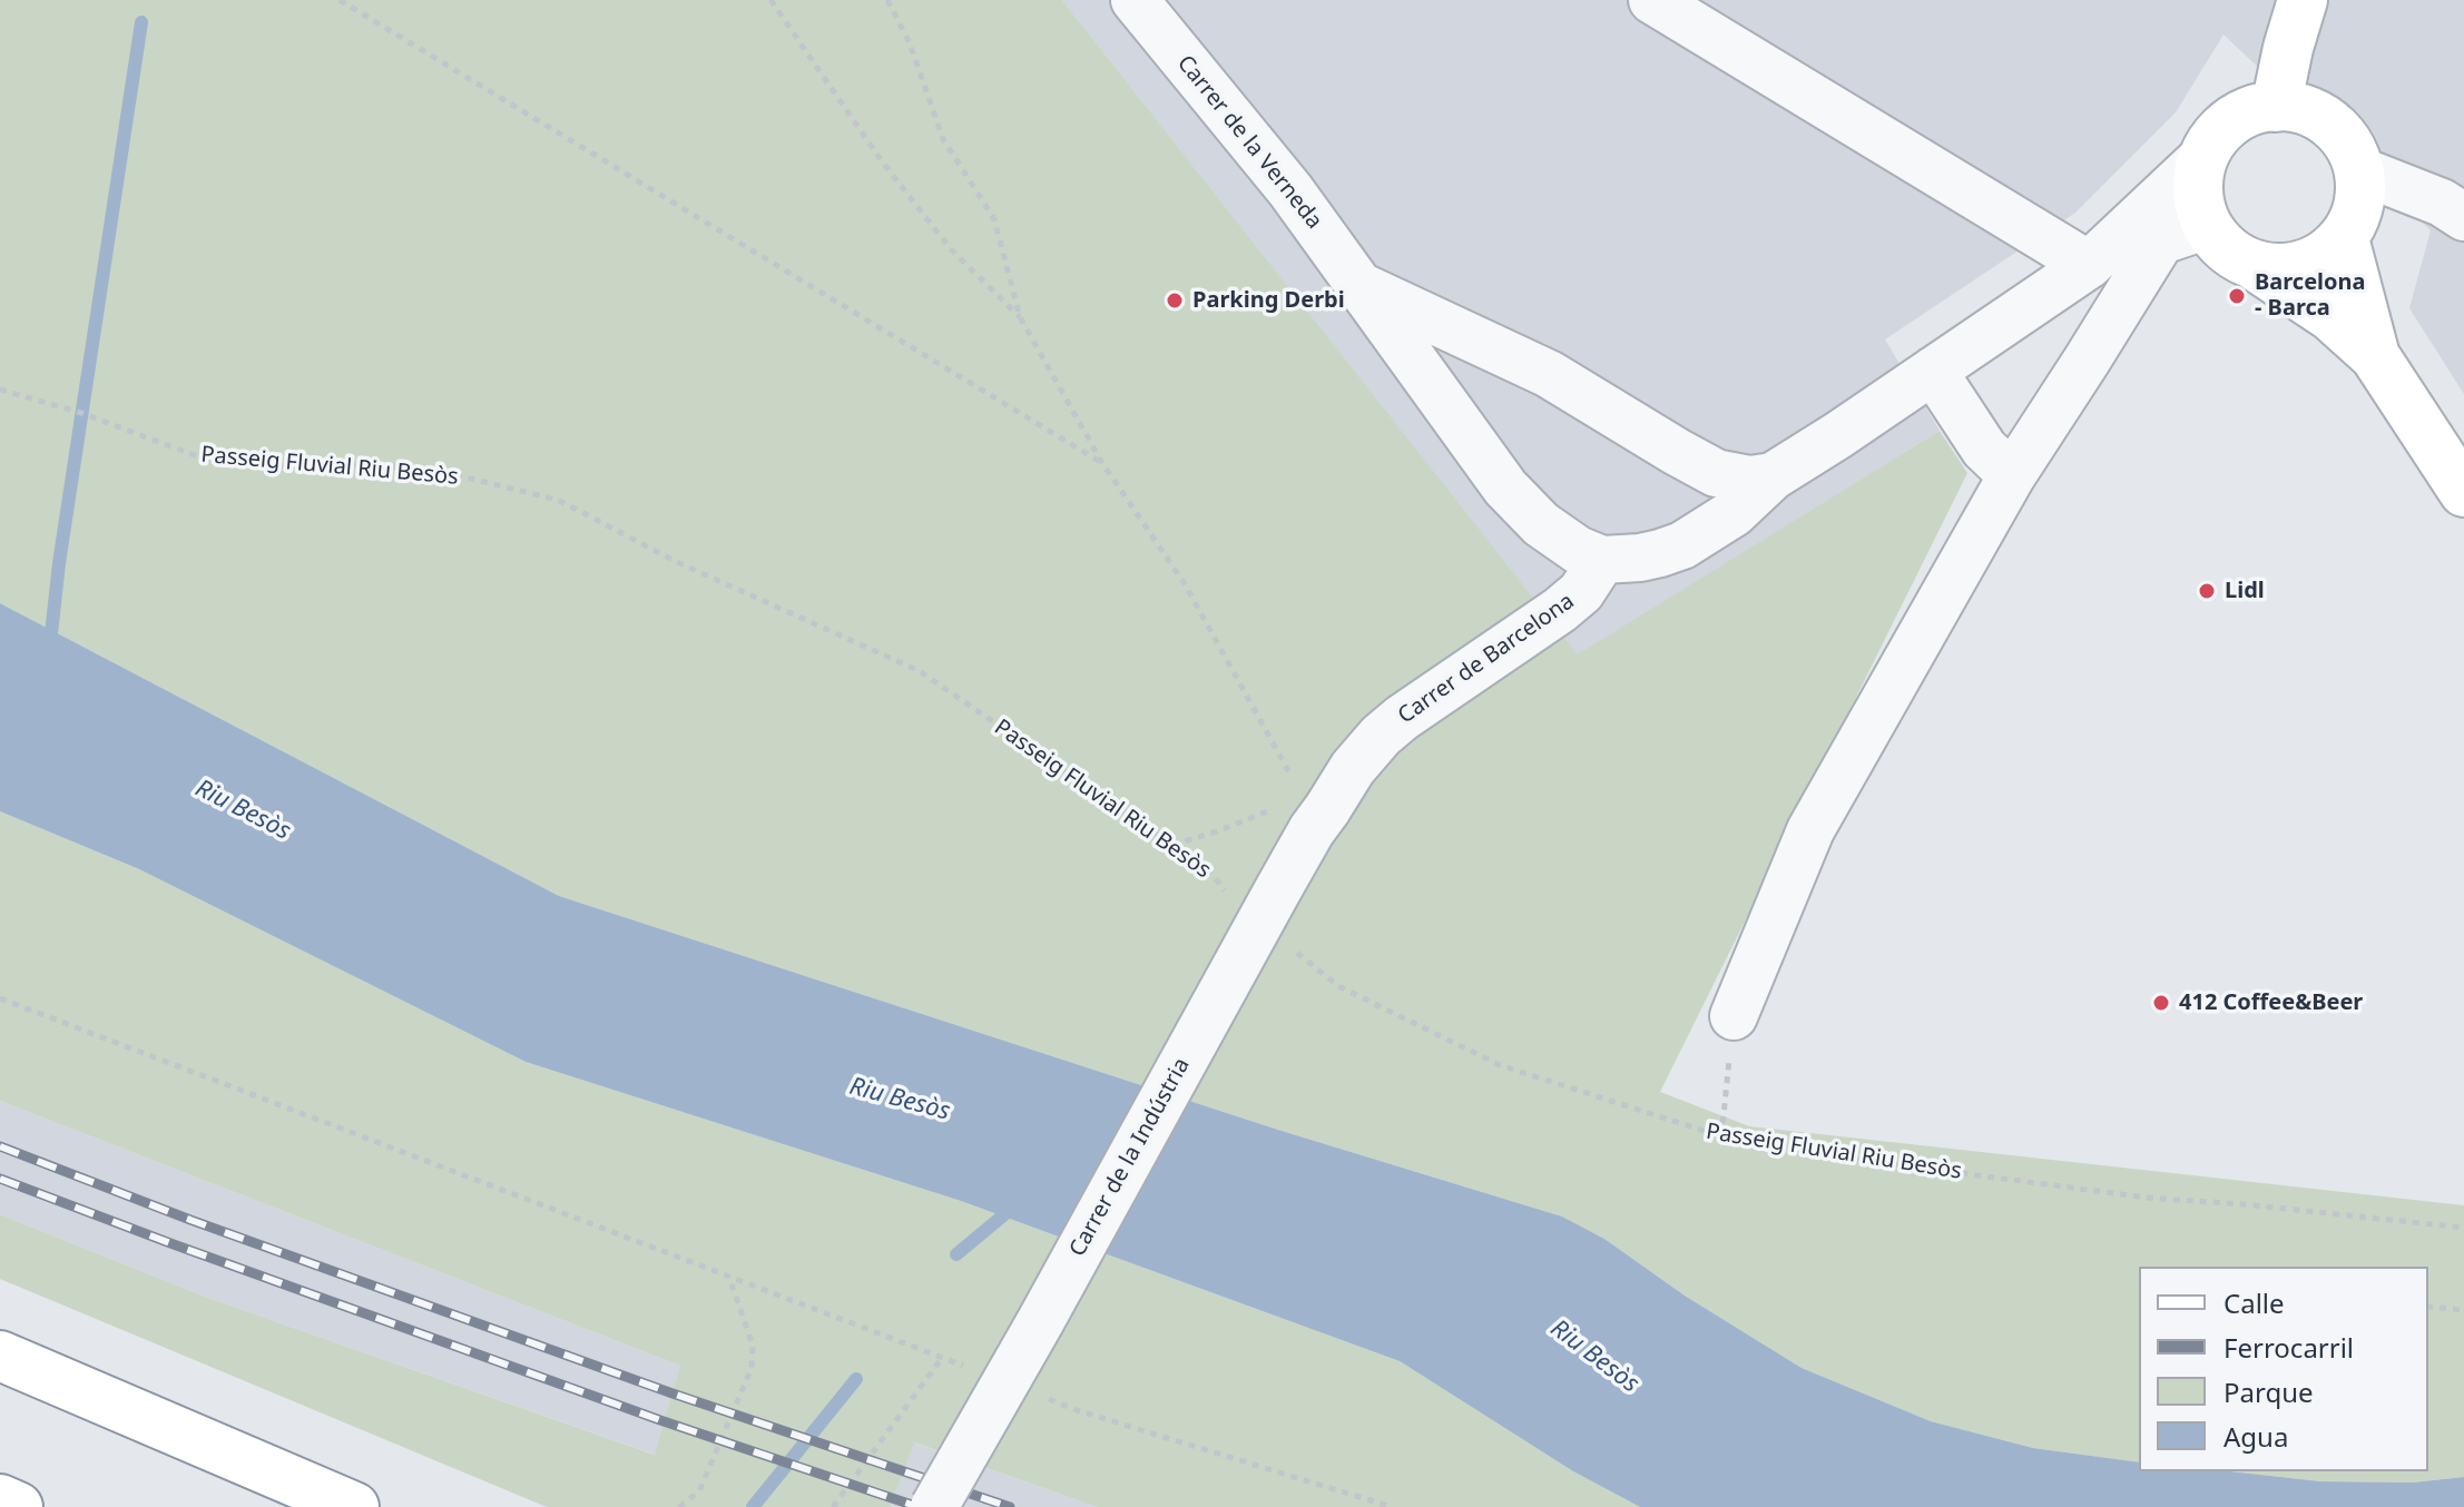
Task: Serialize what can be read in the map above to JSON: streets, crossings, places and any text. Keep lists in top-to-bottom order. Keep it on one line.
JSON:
{"streets":{"street":["Carrer de la Verneda","Carrer de Barcelona","Carrer de la Indústria"],"path":["Passeig Fluvial Riu Besòs"]},"crossings":[["Carrer de la Verneda","Carrer de Barcelona"],["Carrer de Barcelona","Carrer de la Indústria"]],"water":["Riu Besòs"],"places":["Barcelona - Barca","Parking Derbi","Lidl","412 Coffee&Beer"],"legend":["Calle","Ferrocarril","Parque","Agua"]}
